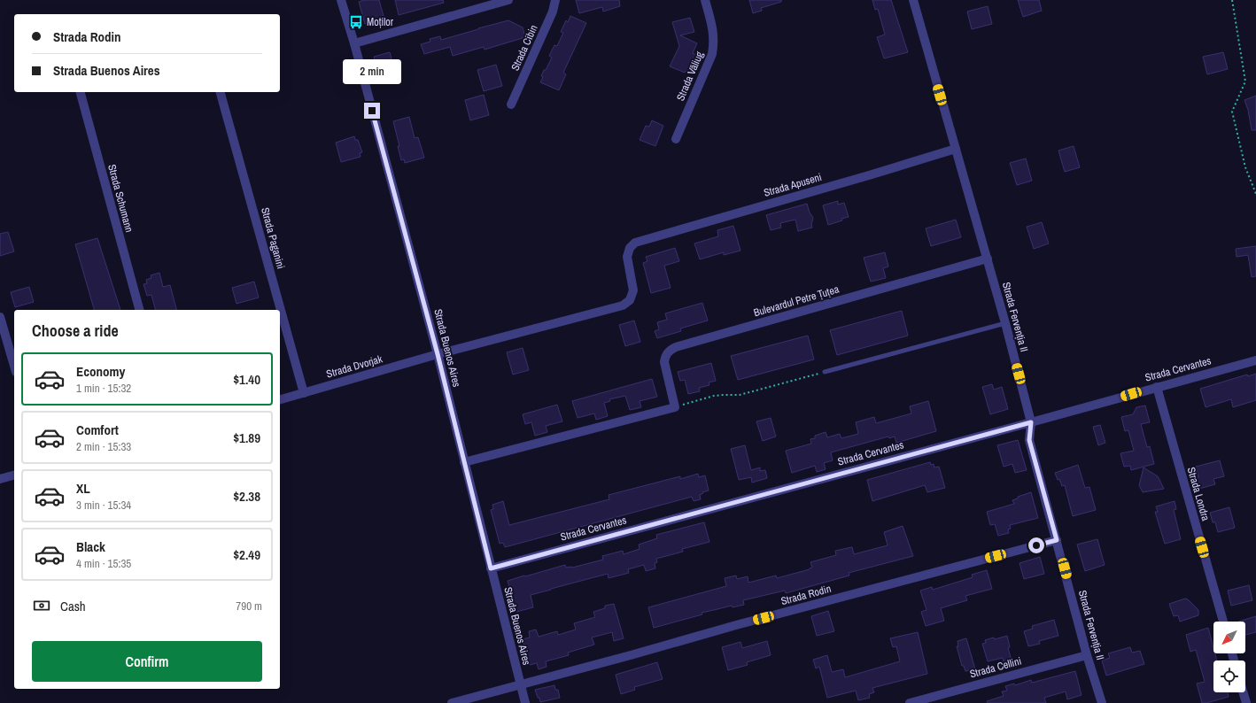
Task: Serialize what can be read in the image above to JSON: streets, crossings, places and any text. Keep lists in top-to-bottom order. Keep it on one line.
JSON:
{"streets":{"street":["Strada Cibin","Strada Văliug","Strada Apuseni","Strada Schumann","Strada Paganini","Bulevardul Petre Țuțea","Strada Fervenția II","Strada Buenos Aires","Strada Dvorjak","Strada Cervantes","Strada Londra","Strada Rodin","Strada Cellini"]},"crossings":[["Strada Apuseni","Strada Fervenția II"],["Strada Apuseni","Strada Dvorjak"],["Strada Paganini","Strada Dvorjak"],["Bulevardul Petre Țuțea","Strada Fervenția II"],["Strada Fervenția II","Strada Cervantes"],["Strada Fervenția II","Strada Rodin"],["Strada Fervenția II","Strada Cellini"],["Strada Buenos Aires","Strada Dvorjak"],["Strada Buenos Aires","Strada Cervantes"],["Strada Buenos Aires","Strada Rodin"],["Strada Cervantes","Strada Londra"]],"places":{"bus stop":["Moților"]},"north":"bottom left","page":{"banner":["Strada Rodin","Strada Buenos Aires"],"bubble":"2 min","heading":"Choose a ride","list":[{"name":"Economy","note":"1 min · 15:32","value":"$1.40"},{"name":"Comfort","note":"2 min · 15:33","value":"$1.89"},{"name":"XL","note":"3 min · 15:34","value":"$2.38"},{"name":"Black","note":"4 min · 15:35","value":"$2.49"}],"pay":["Cash","790 m"],"buttons":"Confirm"}}
